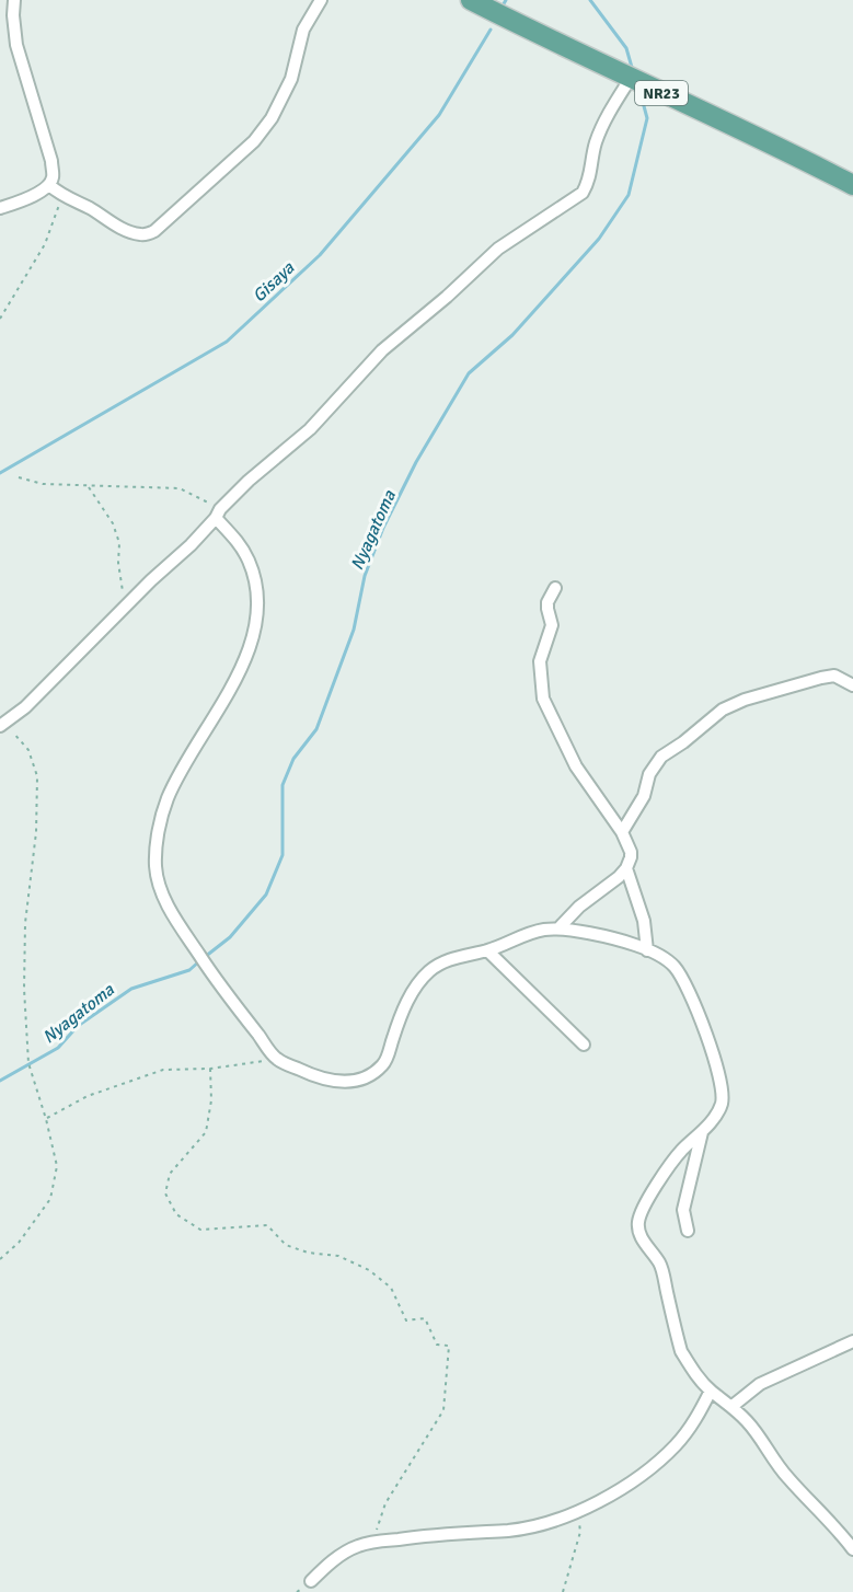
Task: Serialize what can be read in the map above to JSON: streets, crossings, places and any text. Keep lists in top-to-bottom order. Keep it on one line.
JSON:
{"streets":{"main road":["NR23"]},"water":["Gisaya","Nyagatoma"]}
